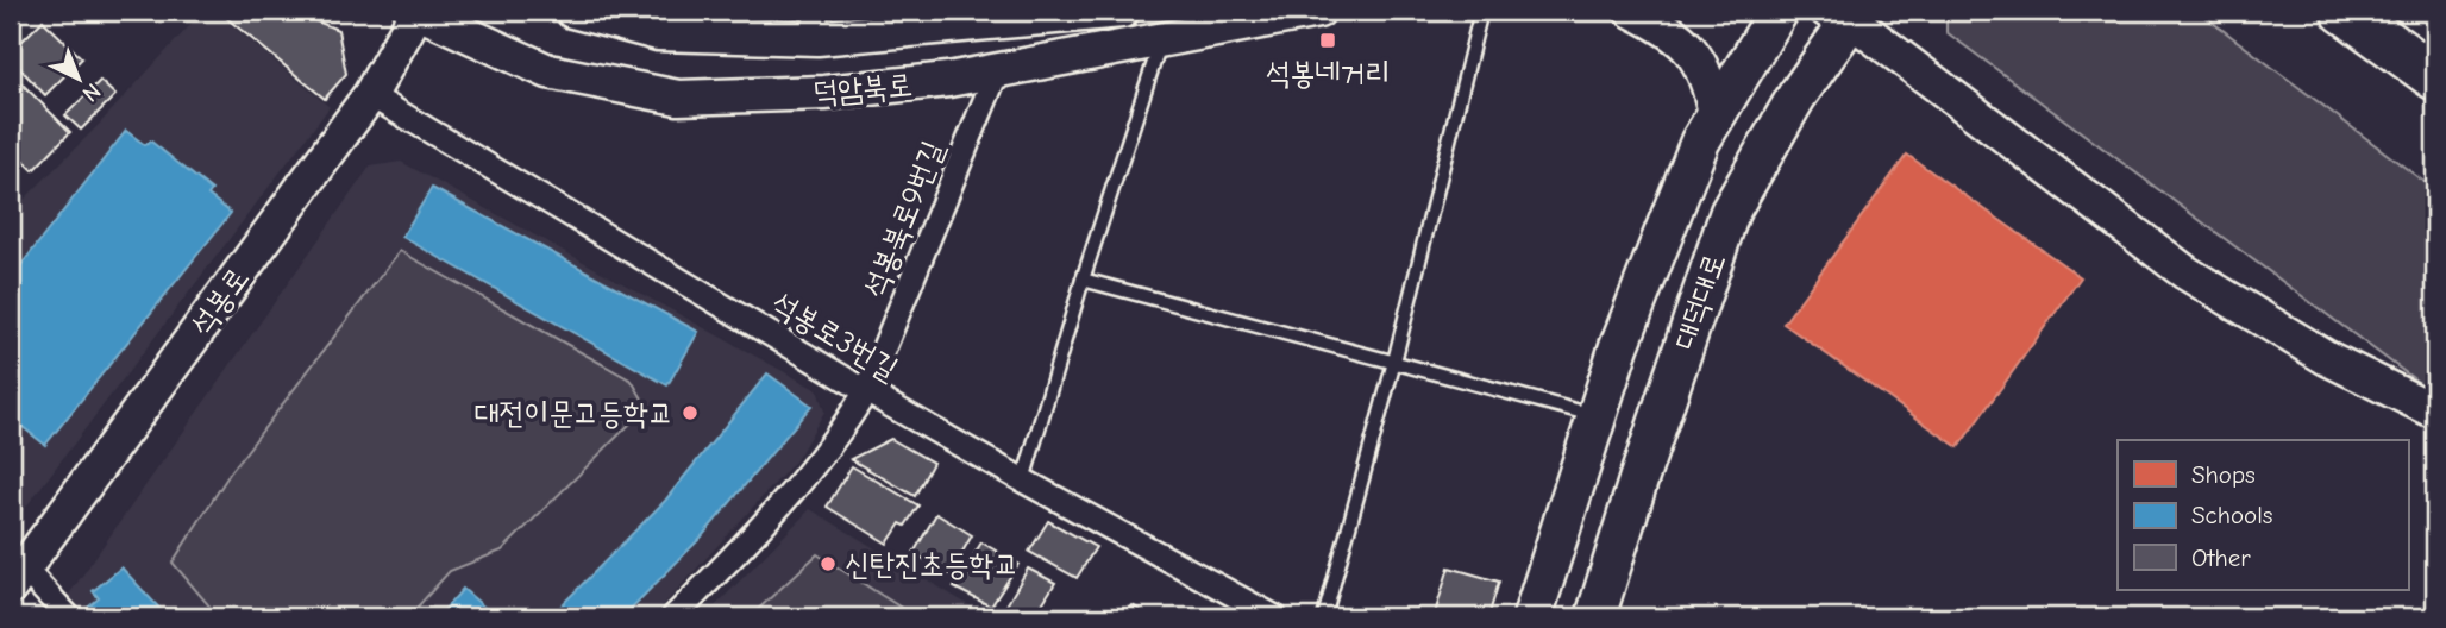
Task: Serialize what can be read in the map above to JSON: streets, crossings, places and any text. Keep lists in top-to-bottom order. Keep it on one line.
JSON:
{"streets":{"main road":["대덕대로"],"street":["덕암북로","석봉북로9번길","석봉로","석봉로3번길"]},"crossings":[["덕암북로","석봉북로9번길"],["덕암북로","석봉로"],["석봉북로9번길","석봉로3번길"],["석봉로","석봉로3번길"]],"places":{"transit":["석봉네거리"],"other":["대전이문고등학교","신탄진초등학교"]},"legend":["Shops","Schools","Other"],"north":"bottom right"}
